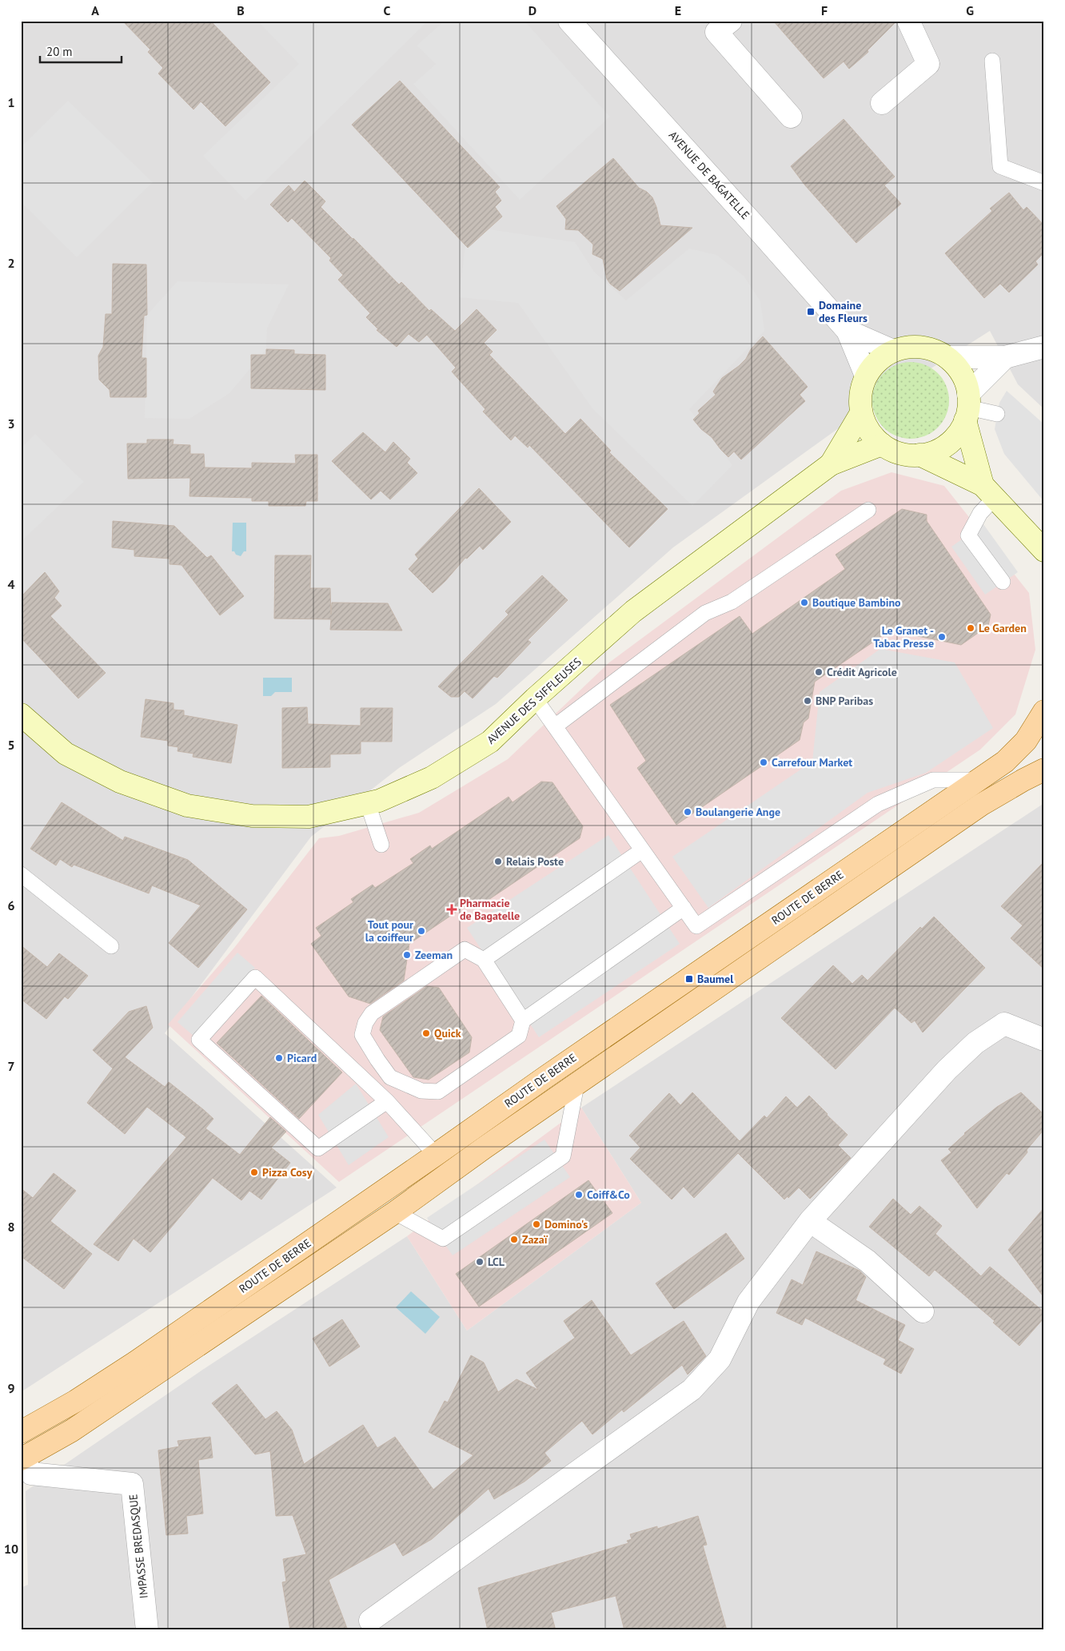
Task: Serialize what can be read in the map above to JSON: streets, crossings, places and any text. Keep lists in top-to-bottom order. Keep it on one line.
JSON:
{"streets":{"main road":["ROUTE DE BERRE"],"street":["AVENUE DE BAGATELLE","AVENUE DES SIFFLEUSES","IMPASSE BREDASQUE"]},"crossings":[["AVENUE DE BAGATELLE","AVENUE DES SIFFLEUSES"],["ROUTE DE BERRE","IMPASSE BREDASQUE"]],"places":{"transit":["Domaine des Fleurs","Baumel"],"other":["Boutique Bambino","Le Garden","Le Granet - Tabac Presse","Crédit Agricole","BNP Paribas","Carrefour Market","Boulangerie Ange","Relais Poste","Tout pour la coiffeur","Zeeman","Quick","Picard","Pizza Cosy","Coiff&Co","Domino's","Zazaï","LCL"],"health":["Pharmacie de Bagatelle"]},"scale_bar":"20 m","grid":{"columns":["A","B","C","D","E","F","G"],"rows":["1","2","3","4","5","6","7","8","9","10"]}}
